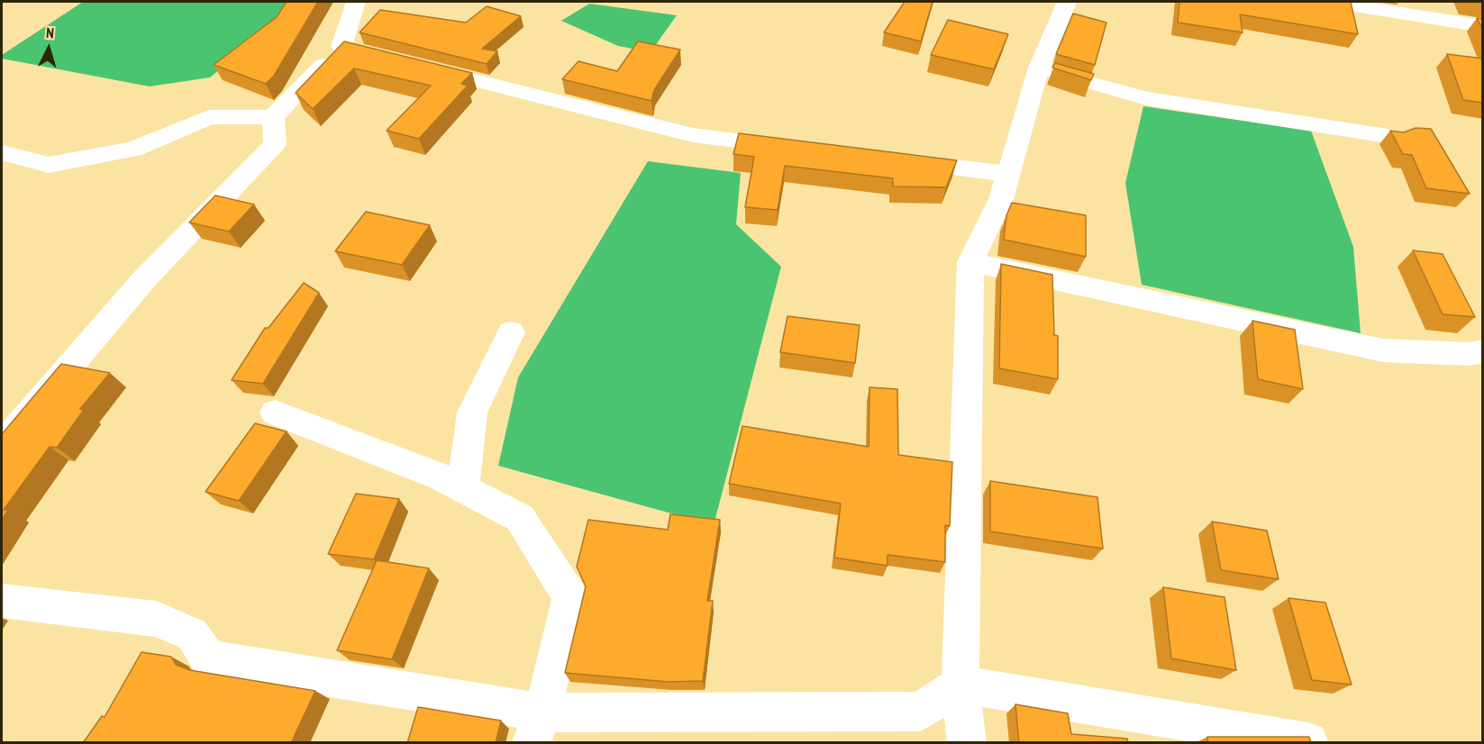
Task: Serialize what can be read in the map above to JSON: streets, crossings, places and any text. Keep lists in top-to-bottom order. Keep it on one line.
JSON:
{"north":"top"}
